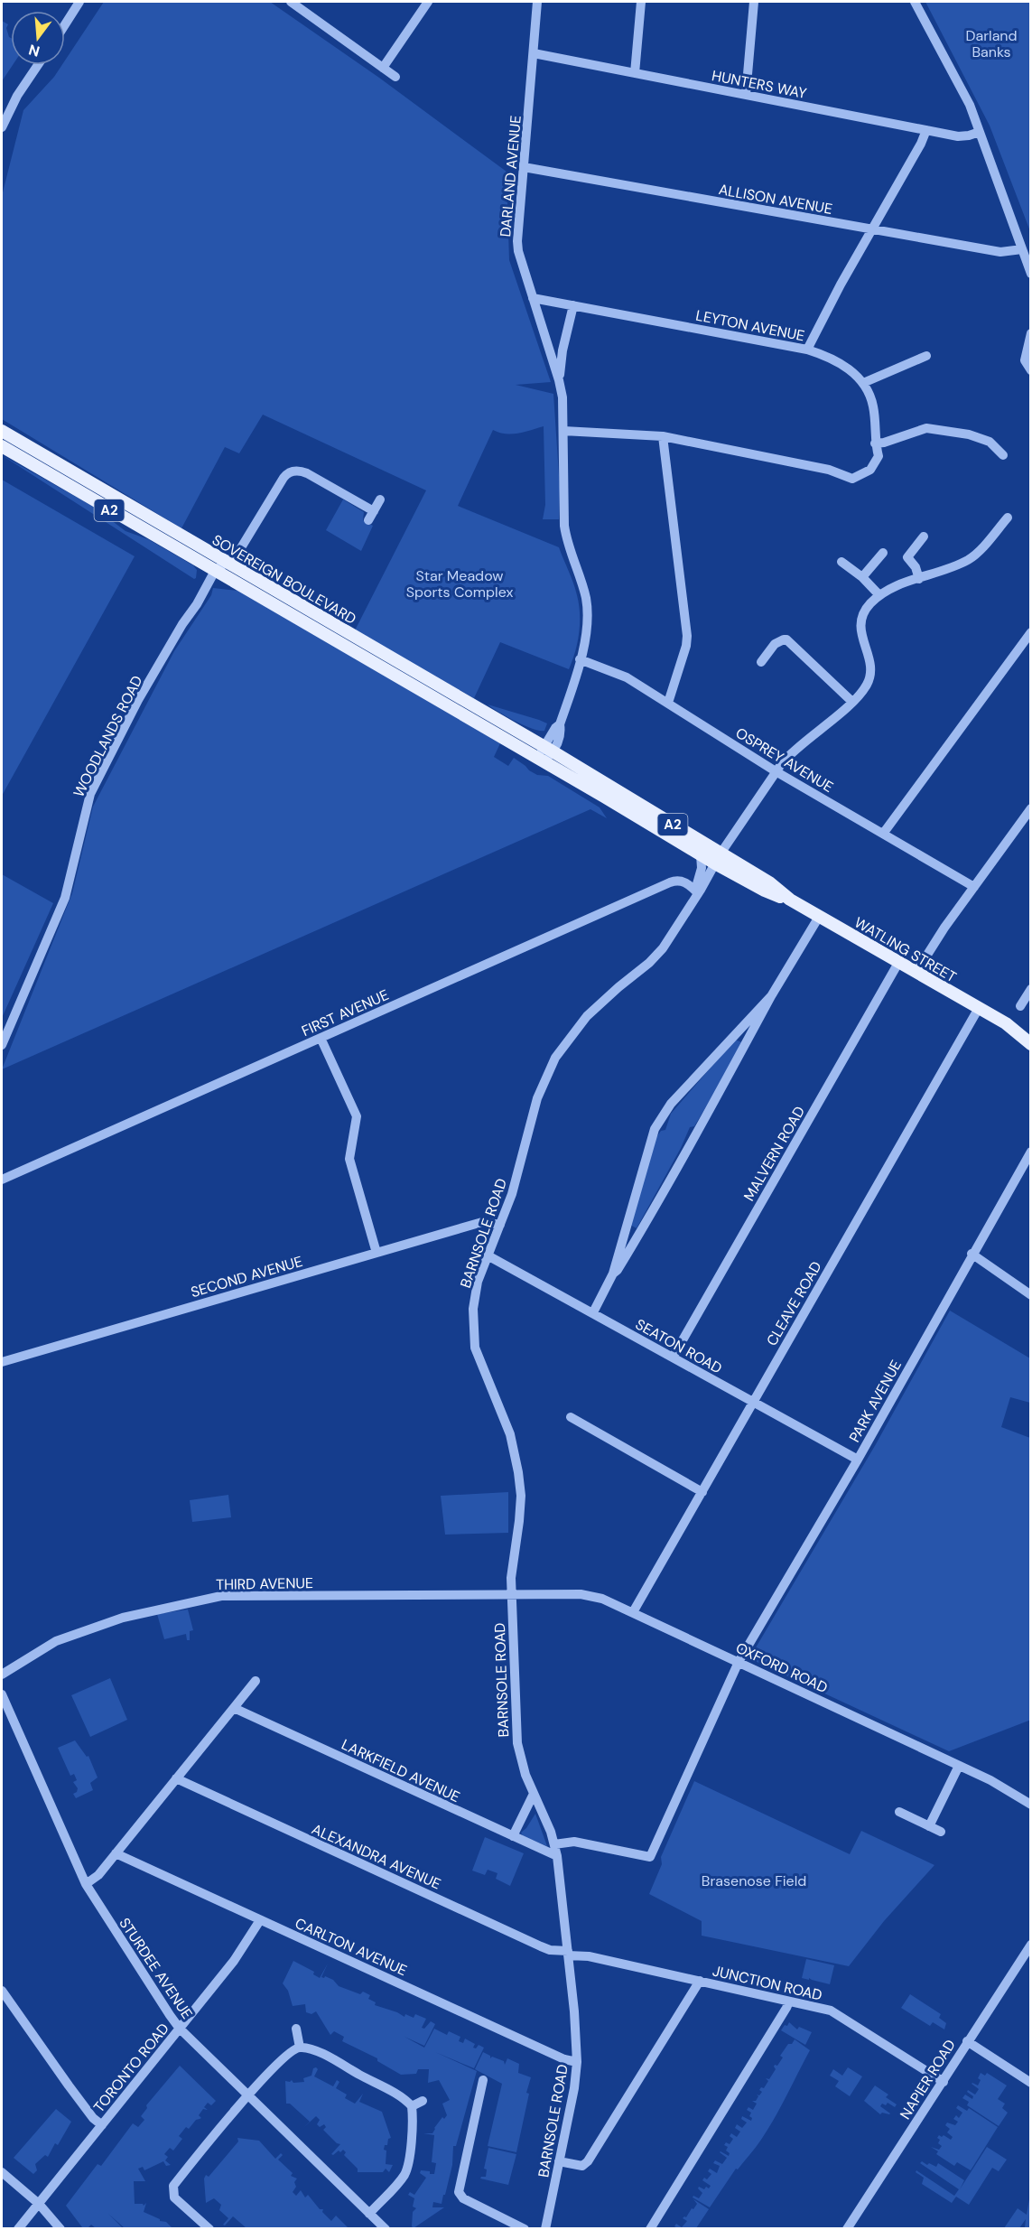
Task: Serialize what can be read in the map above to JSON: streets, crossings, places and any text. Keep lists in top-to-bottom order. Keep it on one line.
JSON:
{"streets":{"main road":["A2","SOVEREIGN BOULEVARD","WATLING STREET"],"street":["HUNTERS WAY","DARLAND AVENUE","ALLISON AVENUE","LEYTON AVENUE","WOODLANDS ROAD","OSPREY AVENUE","FIRST AVENUE","MALVERN ROAD","BARNSOLE ROAD","SECOND AVENUE","CLEAVE ROAD","SEATON ROAD","PARK AVENUE","THIRD AVENUE","OXFORD ROAD","LARKFIELD AVENUE","ALEXANDRA AVENUE","CARLTON AVENUE","STURDEE AVENUE","JUNCTION ROAD","TORONTO ROAD","NAPIER ROAD"]},"crossings":[["HUNTERS WAY","DARLAND AVENUE"],["DARLAND AVENUE","ALLISON AVENUE"],["DARLAND AVENUE","LEYTON AVENUE"],["DARLAND AVENUE","SOVEREIGN BOULEVARD"],["DARLAND AVENUE","OSPREY AVENUE"],["DARLAND AVENUE","WATLING STREET"],["SOVEREIGN BOULEVARD","WOODLANDS ROAD"],["SOVEREIGN BOULEVARD","WATLING STREET"],["OSPREY AVENUE","BARNSOLE ROAD"],["WATLING STREET","MALVERN ROAD"],["WATLING STREET","BARNSOLE ROAD"],["WATLING STREET","CLEAVE ROAD"],["FIRST AVENUE","BARNSOLE ROAD"],["MALVERN ROAD","SEATON ROAD"],["BARNSOLE ROAD","SECOND AVENUE"],["BARNSOLE ROAD","SEATON ROAD"],["BARNSOLE ROAD","PARK AVENUE"],["BARNSOLE ROAD","THIRD AVENUE"],["BARNSOLE ROAD","OXFORD ROAD"],["BARNSOLE ROAD","LARKFIELD AVENUE"],["BARNSOLE ROAD","ALEXANDRA AVENUE"],["BARNSOLE ROAD","CARLTON AVENUE"],["BARNSOLE ROAD","JUNCTION ROAD"],["CLEAVE ROAD","SEATON ROAD"],["CLEAVE ROAD","OXFORD ROAD"],["SEATON ROAD","PARK AVENUE"],["PARK AVENUE","OXFORD ROAD"],["THIRD AVENUE","OXFORD ROAD"],["ALEXANDRA AVENUE","JUNCTION ROAD"],["CARLTON AVENUE","TORONTO ROAD"],["STURDEE AVENUE","TORONTO ROAD"],["JUNCTION ROAD","NAPIER ROAD"]],"parks":["Darland Banks","Star Meadow Sports Complex","Brasenose Field"],"north":"bottom"}
